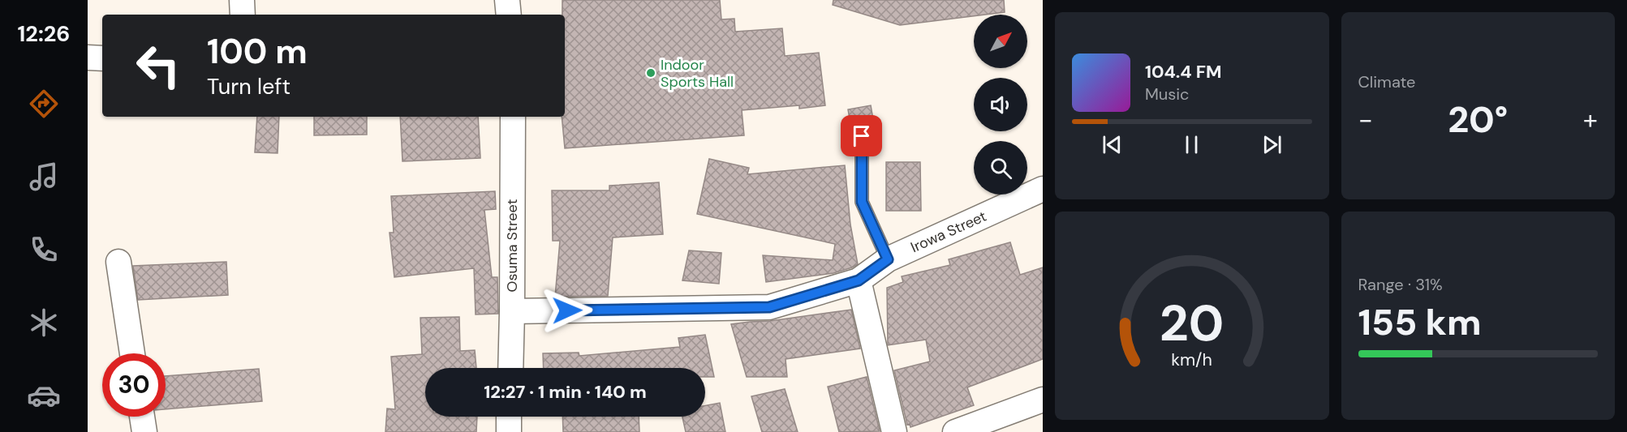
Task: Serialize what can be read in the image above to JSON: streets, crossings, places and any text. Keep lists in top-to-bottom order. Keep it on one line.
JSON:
{"streets":{"street":["Irowa Street","Osuma Street"]},"crossings":[["Irowa Street","Osuma Street"]],"places":["Indoor Sports Hall"],"north":"top right","page":{"tabs":"12:26","tile":["Climate",["Range · 31%","155 km"]],"turn":["100 m","Turn left"],"song":["104.4 FM","Music"],"heat":["−","20°","+"],"limit":"30","trip":"12:27 · 1 min · 140 m","gauge":["20","km/h"]}}
